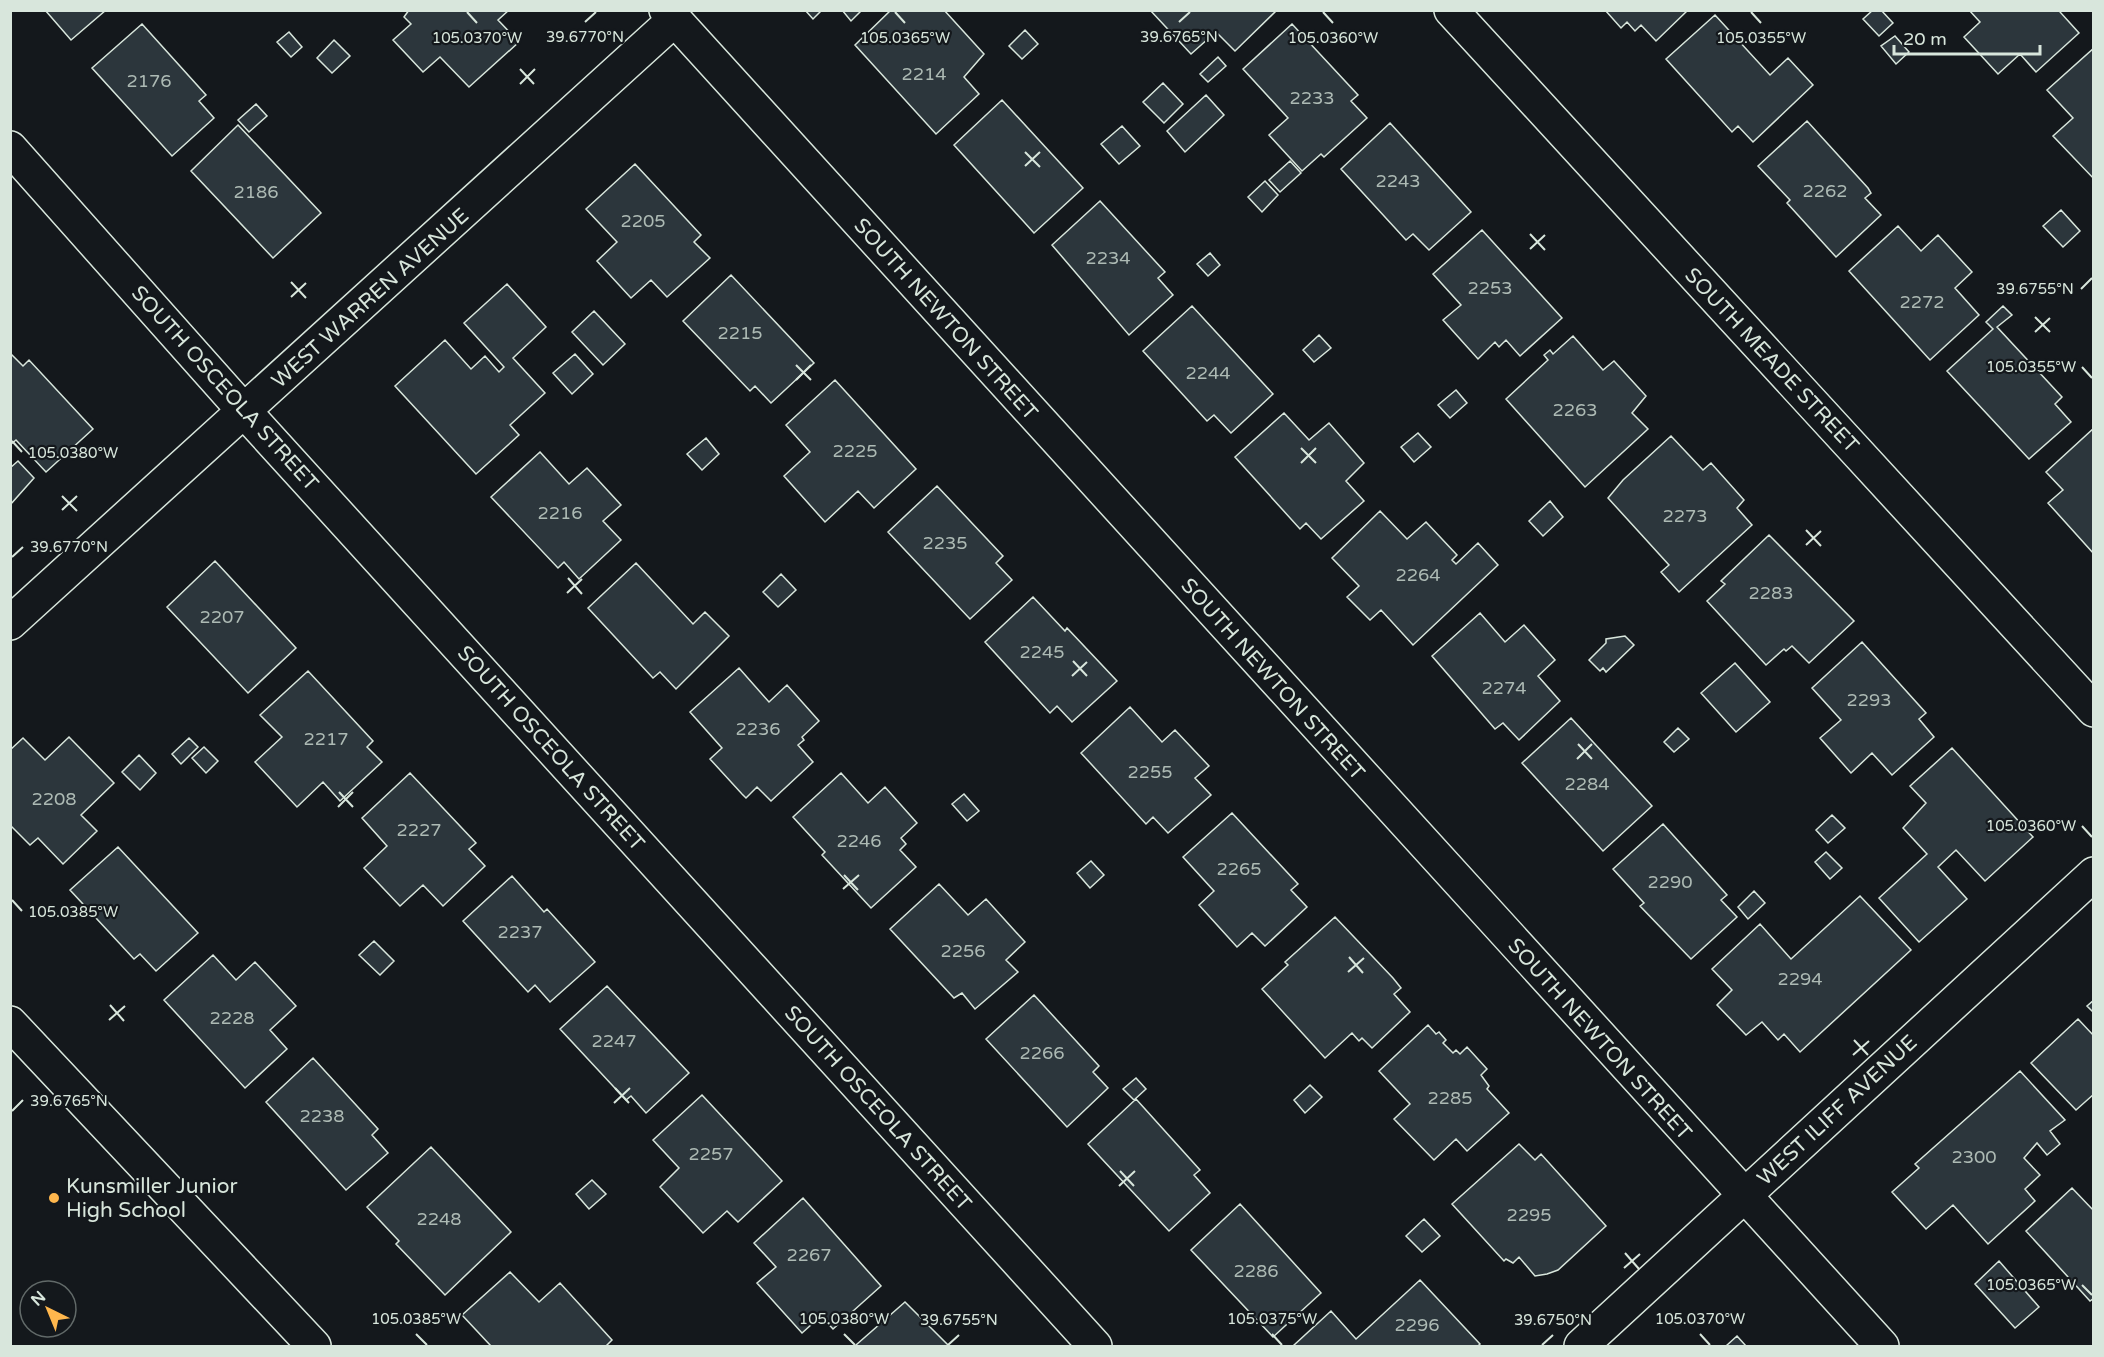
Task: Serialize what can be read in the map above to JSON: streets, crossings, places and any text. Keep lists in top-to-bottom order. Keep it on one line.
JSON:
{"streets":{"street":["WEST WARREN AVENUE","SOUTH NEWTON STREET","SOUTH MEADE STREET","SOUTH OSCEOLA STREET","WEST ILIFF AVENUE"]},"crossings":[["WEST WARREN AVENUE","SOUTH NEWTON STREET"],["WEST WARREN AVENUE","SOUTH OSCEOLA STREET"],["SOUTH NEWTON STREET","WEST ILIFF AVENUE"]],"places":["Kunsmiller Junior High School"],"house_numbers":["2214","2176","2233","2243","2262","2186","2205","2234","2253","2272","2215","2244","2263","2225","2216","2273","2235","2264","2283","2207","2245","2274","2293","2236","2217","2255","2284","2208","2227","2246","2265","2290","2237","2256","2294","2228","2247","2266","2285","2238","2257","2300","2295","2248","2267","2286","2296"],"scale_bar":"20 m","north":"top left","coordinates":["39.6770°N","39.6765°N","105.0365°W","105.0355°W","105.0370°W","105.0360°W","39.6755°N","105.0380°W","105.0385°W","105.0375°W","39.6750°N"]}
